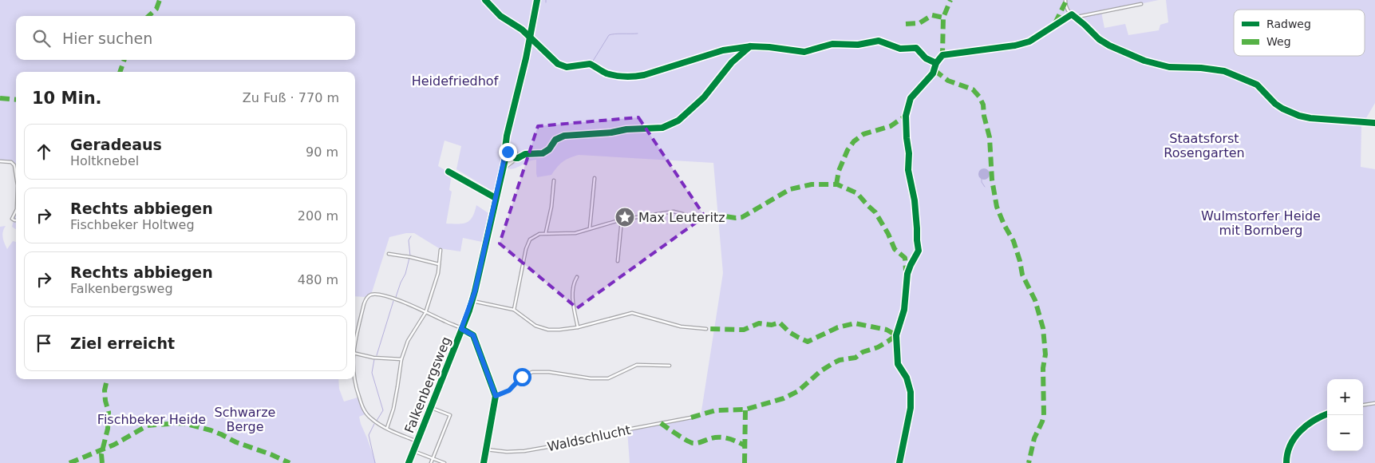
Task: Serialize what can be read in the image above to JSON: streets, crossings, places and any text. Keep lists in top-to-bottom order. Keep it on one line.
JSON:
{"streets":{"street":["Falkenbergsweg","Waldschlucht"]},"parks":["Heidefriedhof","Staatsforst Rosengarten","Wulmstorfer Heide mit Bornberg","Schwarze Berge","Fischbeker Heide"],"places":{"place":["Max Leuteritz"]},"legend":["Radweg","Weg"],"page":{"search":"Hier suchen","heading":["10 Min.","Zu Fuß · 770 m"],"list":[["Geradeaus","Holtknebel","90 m"],["Rechts abbiegen","Fischbeker Holtweg","200 m"],["Rechts abbiegen","Falkenbergsweg","480 m"],"Ziel erreicht"],"map_buttons":["+","−"]}}
